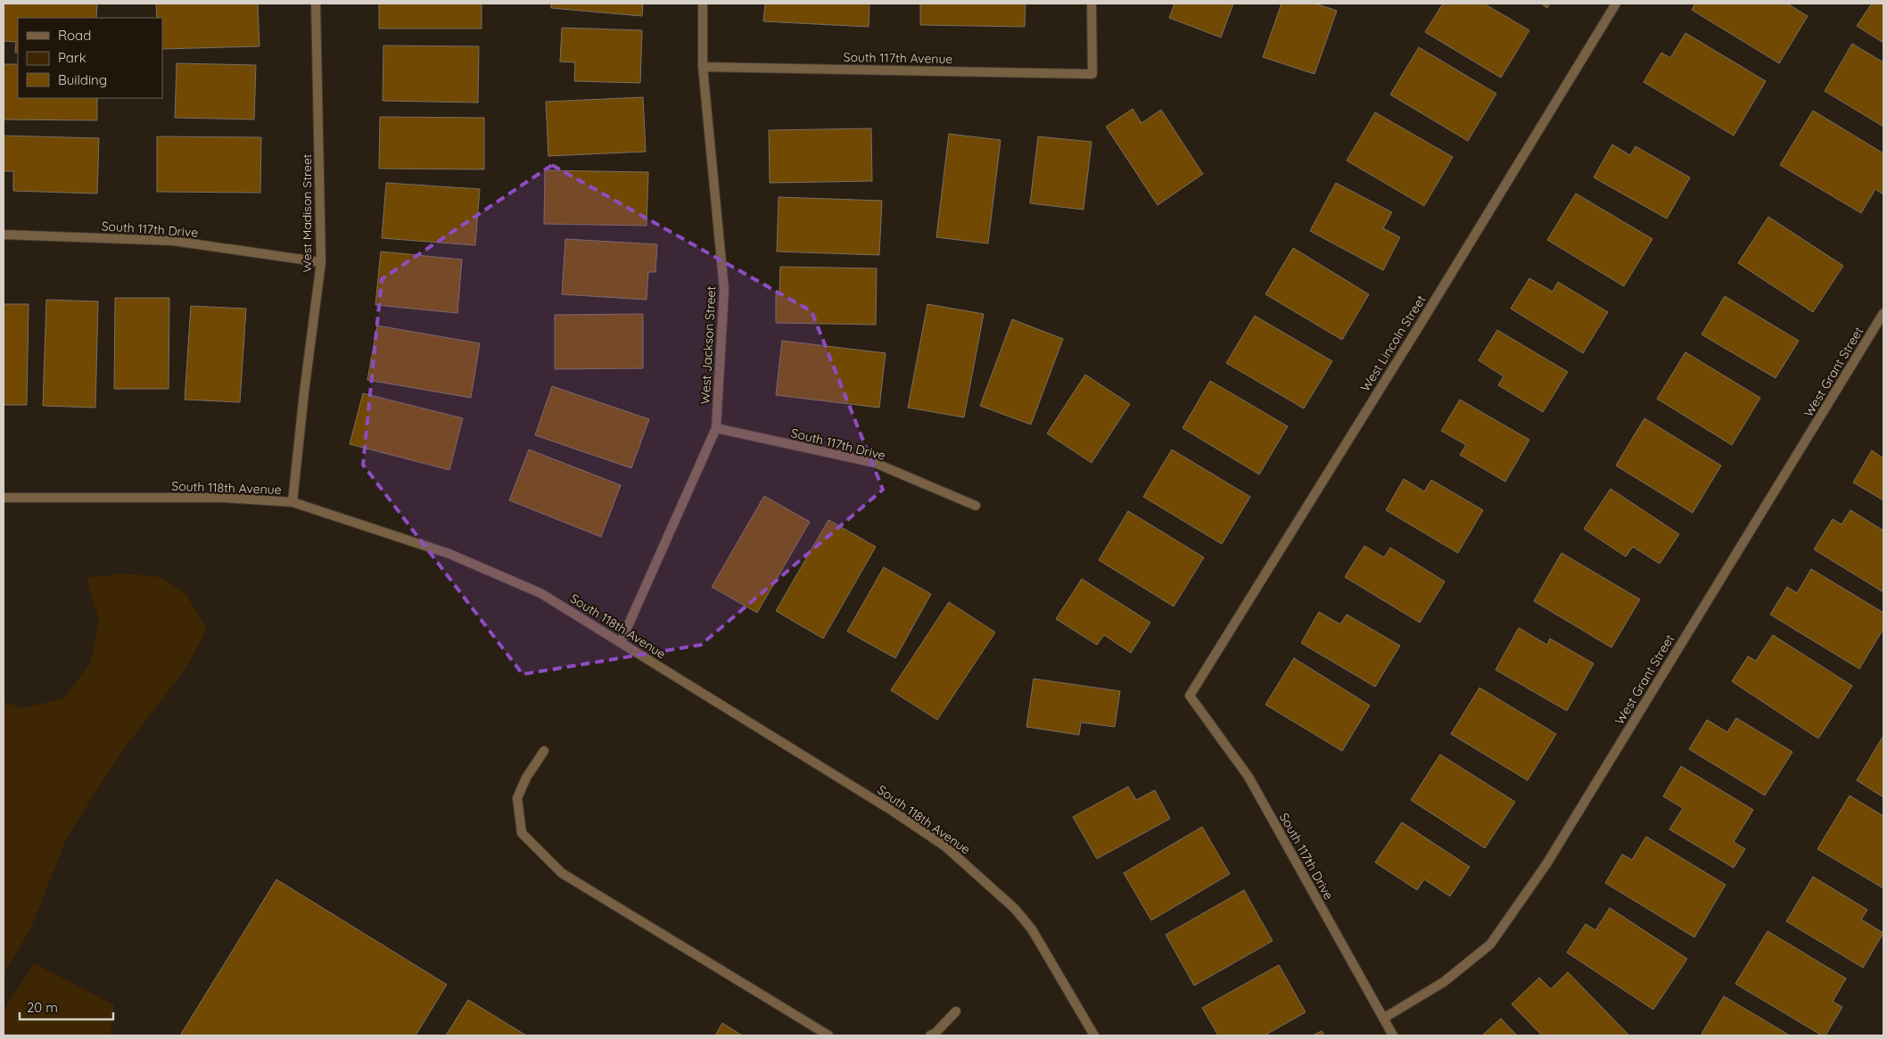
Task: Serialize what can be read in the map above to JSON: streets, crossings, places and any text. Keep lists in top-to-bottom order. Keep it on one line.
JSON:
{"streets":{"street":["South 117th Avenue","West Madison Street","South 117th Drive","West Lincoln Street","West Jackson Street","West Grant Street","South 118th Avenue"]},"crossings":[["South 117th Avenue","West Jackson Street"],["West Madison Street","South 117th Drive"],["West Madison Street","South 118th Avenue"],["South 117th Drive","West Lincoln Street"],["South 117th Drive","West Jackson Street"],["South 117th Drive","West Grant Street"],["West Jackson Street","South 118th Avenue"]],"legend":["Road","Park","Building"],"scale_bar":"20 m"}
